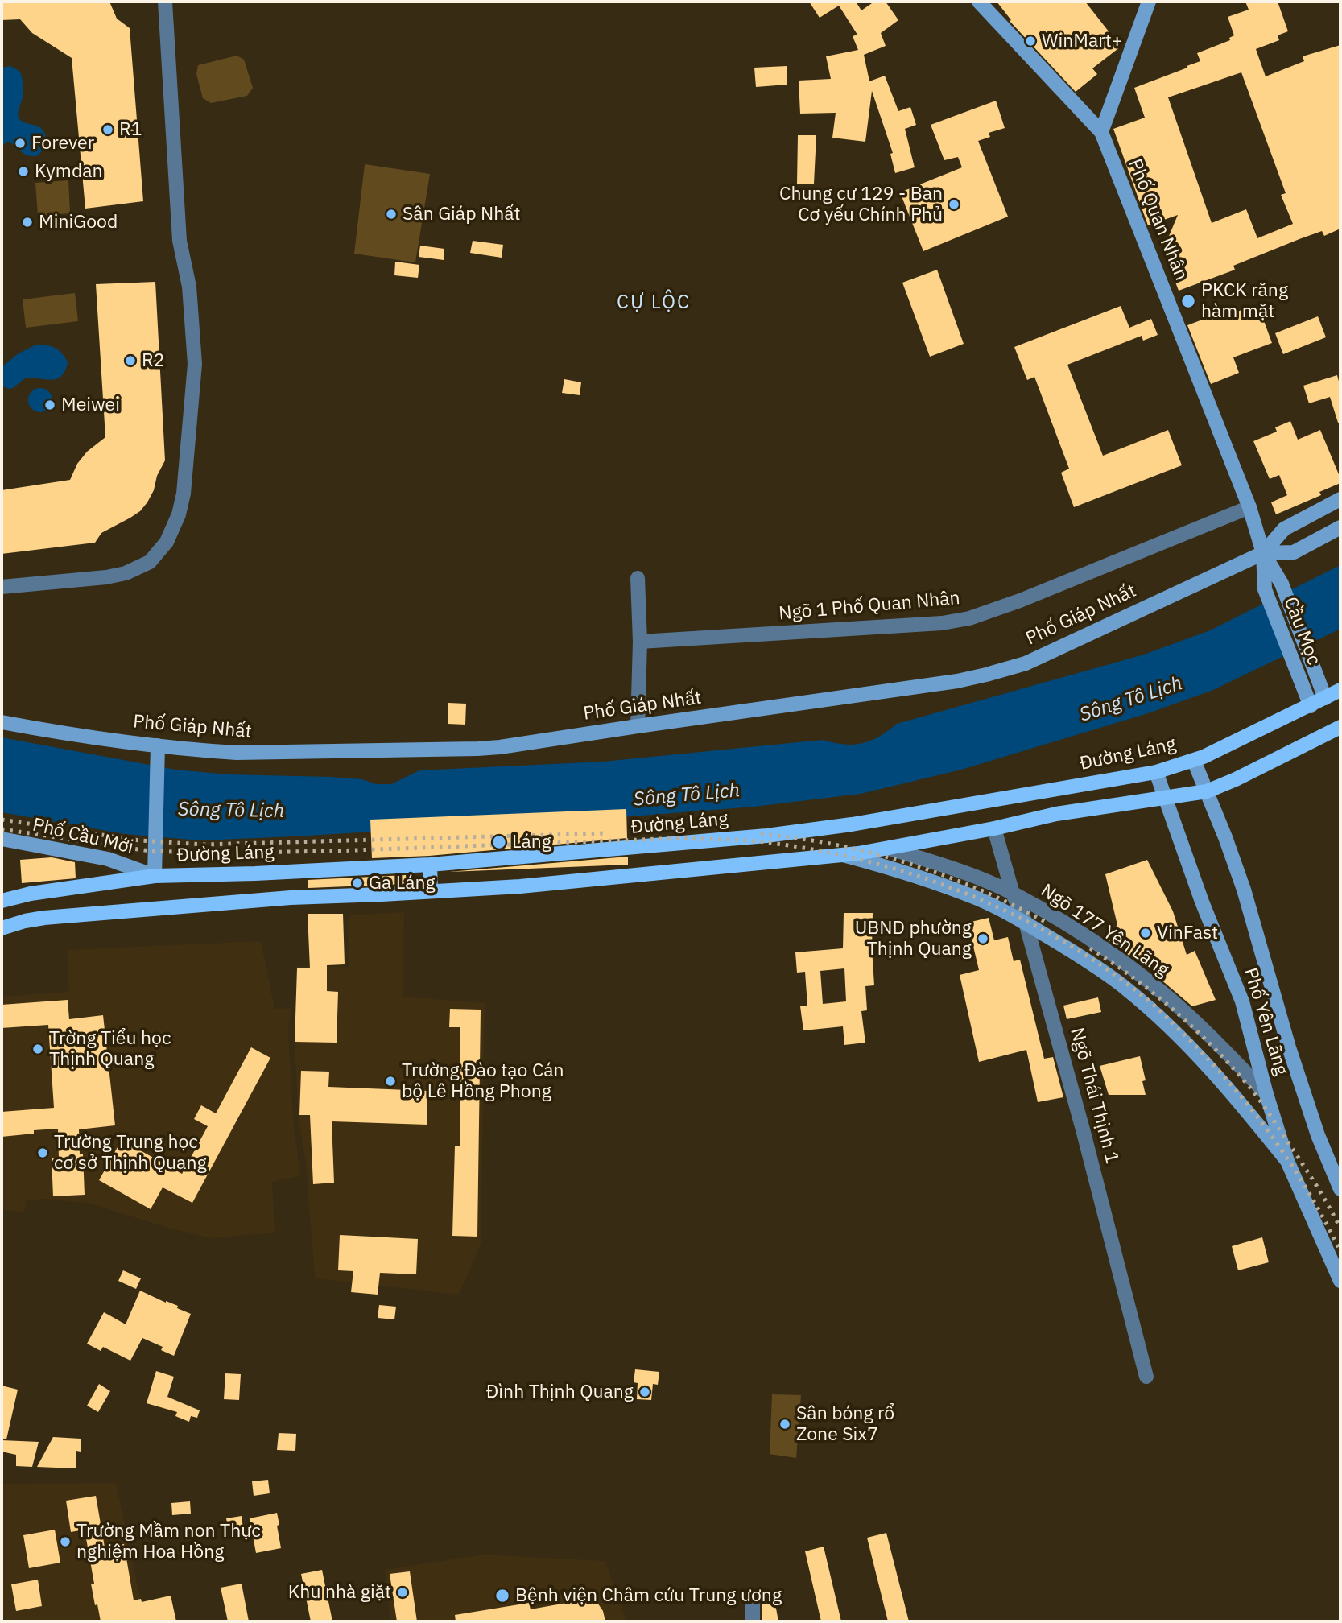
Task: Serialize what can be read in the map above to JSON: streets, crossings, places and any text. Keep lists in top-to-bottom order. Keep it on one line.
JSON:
{"streets":{"main road":["Phố Quan Nhân","Phố Giáp Nhất","Cầu Mọc","Đường Láng","Phố Cầu Mới","Phố Yên Lãng"],"street":["Ngõ 1 Phố Quan Nhân","Ngõ 177 Yên Lãng","Ngõ Thái Thịnh 1"]},"crossings":[["Phố Quan Nhân","Ngõ 1 Phố Quan Nhân"],["Phố Quan Nhân","Phố Giáp Nhất"],["Phố Quan Nhân","Cầu Mọc"],["Cầu Mọc","Đường Láng"],["Đường Láng","Phố Cầu Mới"],["Đường Láng","Phố Yên Lãng"],["Ngõ 177 Yên Lãng","Phố Yên Lãng"],["Ngõ 177 Yên Lãng","Ngõ Thái Thịnh 1"]],"districts":["CỰ LỘC"],"water":["Sông Tô Lịch"],"places":["WinMart+","R1","Forever","Kymdan","Chung cư 129 - Ban Cơ yếu Chính Phủ","Sân Giáp Nhất","MiniGood","PKCK răng hàm mặt","R2","Meiwei","Láng","Ga Láng","VinFast","UBND phường Thịnh Quang","Trờng Tiểu học Thịnh Quang","Trường Đào tạo Cán bộ Lê Hồng Phong","Trường Trung học cơ sở Thịnh Quang","Đình Thịnh Quang","Sân bóng rổ Zone Six7","Trường Mầm non Thực nghiệm Hoa Hồng","Khu nhà giặt","Bệnh viện Châm cứu Trung ương"]}
